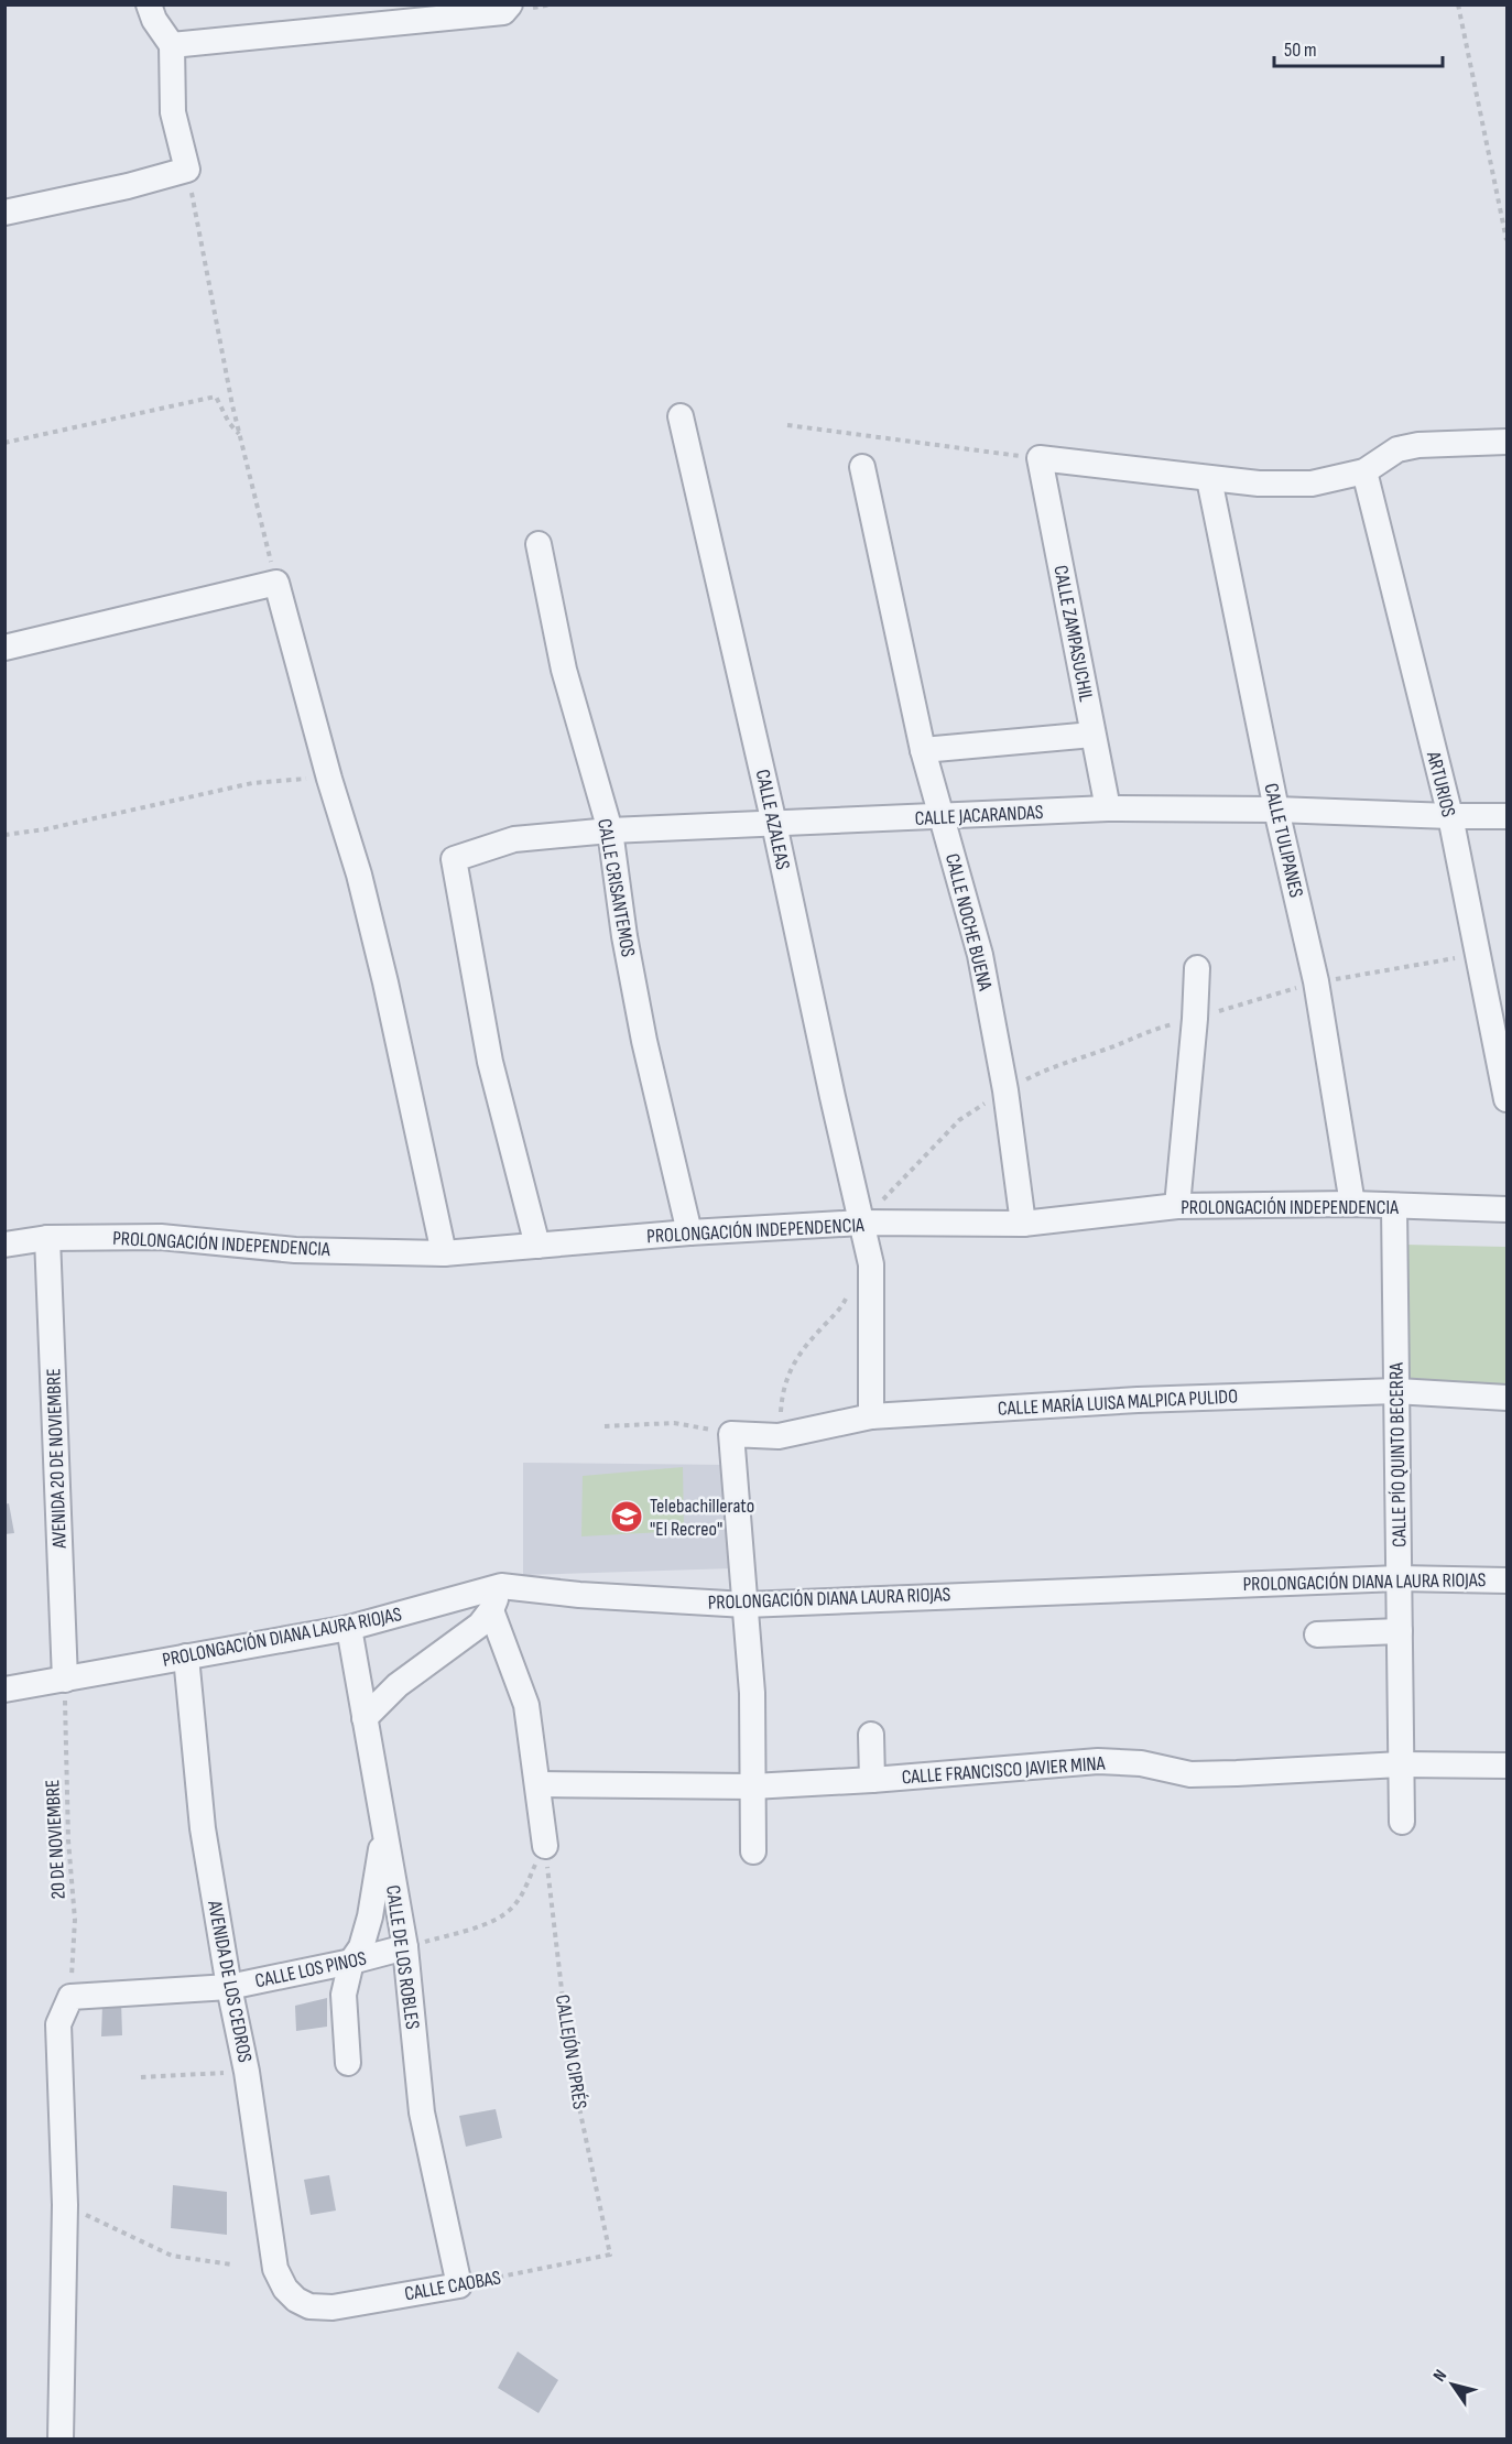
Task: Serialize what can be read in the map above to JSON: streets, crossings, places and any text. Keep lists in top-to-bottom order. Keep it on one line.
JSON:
{"streets":{"street":["CALLE ZAMPASUCHIL","ARTURIOS","CALLE JACARANDAS","CALLE AZALEAS","CALLE TULIPANES","CALLE CRISANTEMOS","CALLE NOCHE BUENA","PROLONGACIÓN INDEPENDENCIA","CALLE MARÍA LUISA MALPICA PULIDO","CALLE PÍO QUINTO BECERRA","AVENIDA 20 DE NOVIEMBRE","PROLONGACIÓN DIANA LAURA RIOJAS","CALLE FRANCISCO JAVIER MINA","CALLE DE LOS ROBLES","CALLE LOS PINOS","AVENIDA DE LOS CEDROS","CALLE CAOBAS"],"path":["20 DE NOVIEMBRE","CALLEJÓN CIPRÉS"]},"crossings":[["CALLE ZAMPASUCHIL","CALLE JACARANDAS"],["ARTURIOS","CALLE JACARANDAS"],["CALLE JACARANDAS","CALLE AZALEAS"],["CALLE JACARANDAS","CALLE TULIPANES"],["CALLE JACARANDAS","CALLE CRISANTEMOS"],["CALLE JACARANDAS","CALLE NOCHE BUENA"],["CALLE JACARANDAS","PROLONGACIÓN INDEPENDENCIA"],["CALLE AZALEAS","PROLONGACIÓN INDEPENDENCIA"],["CALLE AZALEAS","CALLE MARÍA LUISA MALPICA PULIDO"],["CALLE TULIPANES","PROLONGACIÓN INDEPENDENCIA"],["CALLE CRISANTEMOS","PROLONGACIÓN INDEPENDENCIA"],["CALLE NOCHE BUENA","PROLONGACIÓN INDEPENDENCIA"],["PROLONGACIÓN INDEPENDENCIA","CALLE PÍO QUINTO BECERRA"],["PROLONGACIÓN INDEPENDENCIA","AVENIDA 20 DE NOVIEMBRE"],["CALLE MARÍA LUISA MALPICA PULIDO","CALLE PÍO QUINTO BECERRA"],["CALLE PÍO QUINTO BECERRA","PROLONGACIÓN DIANA LAURA RIOJAS"],["CALLE PÍO QUINTO BECERRA","CALLE FRANCISCO JAVIER MINA"],["AVENIDA 20 DE NOVIEMBRE","PROLONGACIÓN DIANA LAURA RIOJAS"],["AVENIDA 20 DE NOVIEMBRE","20 DE NOVIEMBRE"],["PROLONGACIÓN DIANA LAURA RIOJAS","20 DE NOVIEMBRE"],["PROLONGACIÓN DIANA LAURA RIOJAS","CALLE DE LOS ROBLES"],["PROLONGACIÓN DIANA LAURA RIOJAS","AVENIDA DE LOS CEDROS"],["20 DE NOVIEMBRE","CALLE LOS PINOS"],["CALLE DE LOS ROBLES","CALLE LOS PINOS"],["CALLE DE LOS ROBLES","CALLE CAOBAS"],["CALLE LOS PINOS","AVENIDA DE LOS CEDROS"],["AVENIDA DE LOS CEDROS","CALLE CAOBAS"],["CALLEJÓN CIPRÉS","CALLE CAOBAS"]],"places":{"school or university":["Telebachillerato \"El Recreo\""]},"scale_bar":"50 m","north":"top left"}
